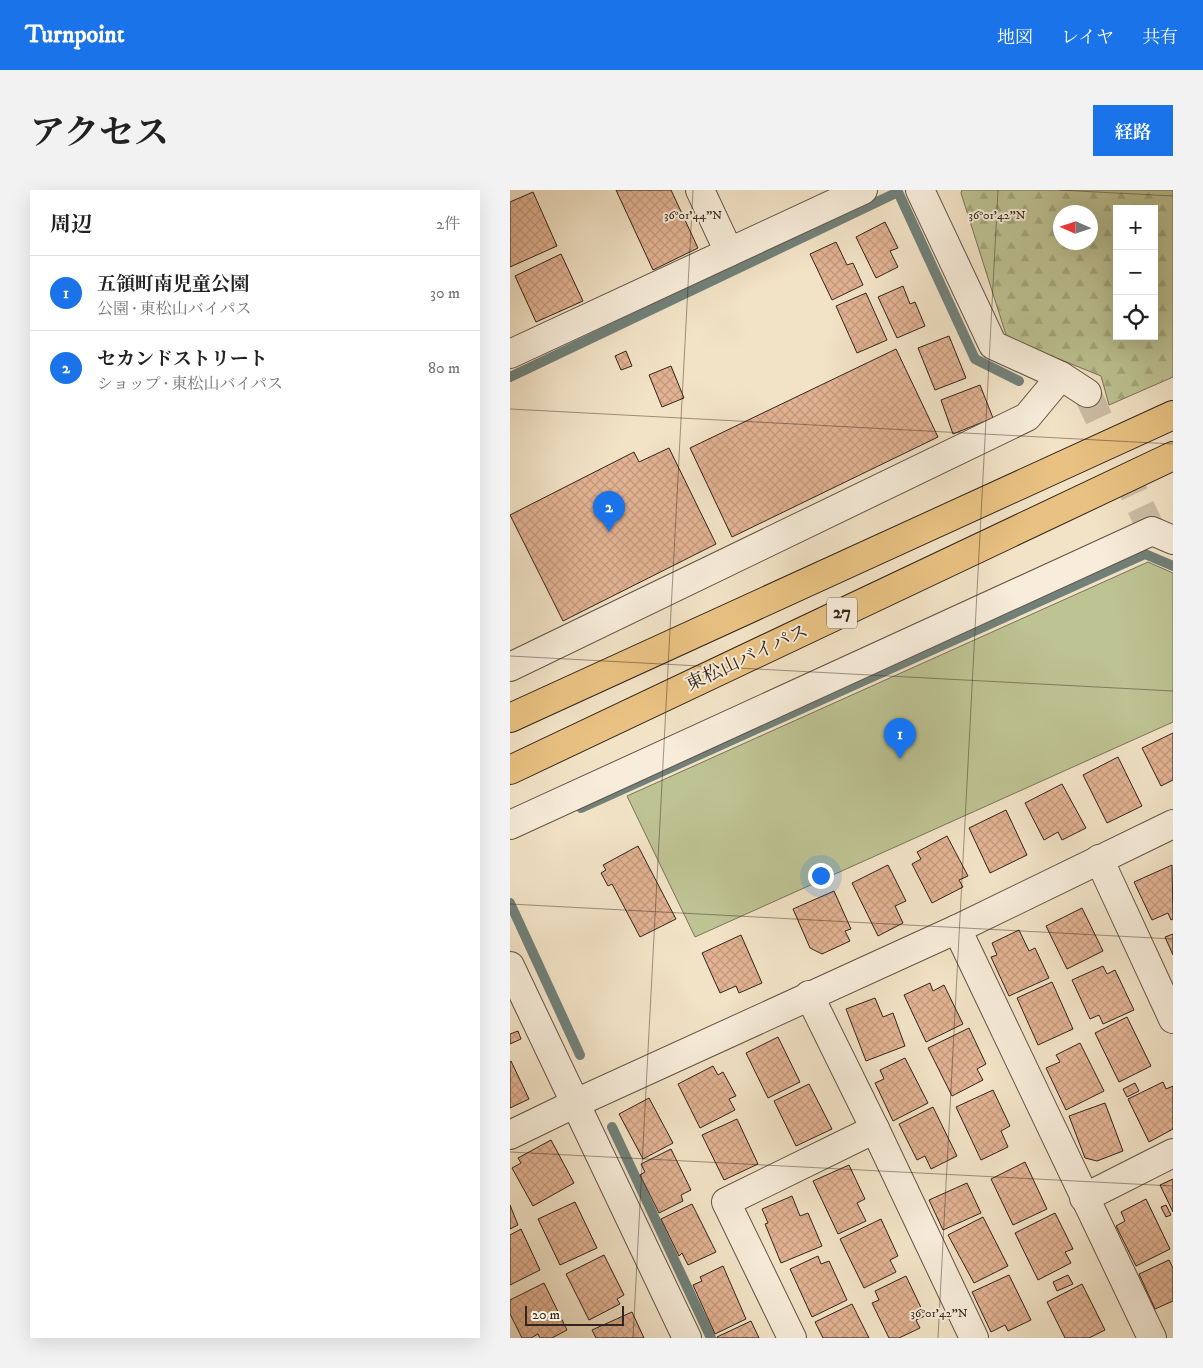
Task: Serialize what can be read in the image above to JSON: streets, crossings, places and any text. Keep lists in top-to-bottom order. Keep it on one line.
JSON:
{"streets":{"main road":["27","東松山バイパス"]},"scale_bar":"20 m","north":"left","page":{"header":"Turnpoint","nav":["地図","レイヤ","共有"],"title":"アクセス","buttons":"経路","heading":["周辺","2件"],"map_buttons":["+","−"],"list":[{"mark":"1","name":"五領町南児童公園","note":"公園 · 東松山バイパス","value":"30 m"},{"mark":"2","name":"セカンドストリート","note":"ショップ · 東松山バイパス","value":"80 m"}],"pins":["2","1"],"scale":"20 m"},"coordinates":["36°01'44\"N","36°01'42\"N"]}
